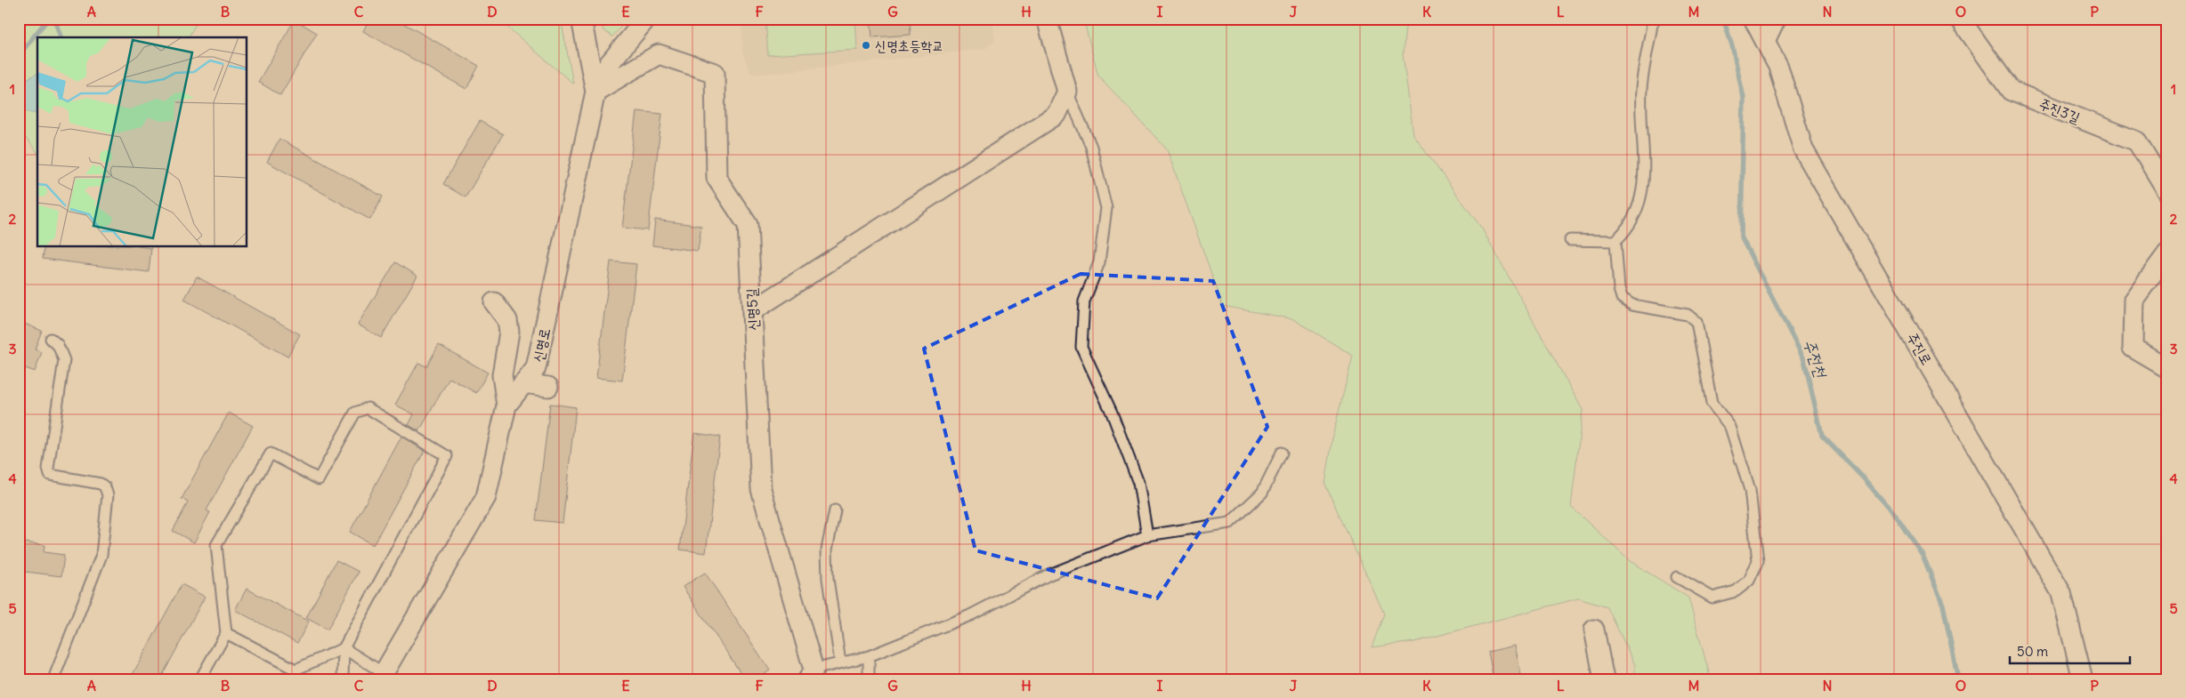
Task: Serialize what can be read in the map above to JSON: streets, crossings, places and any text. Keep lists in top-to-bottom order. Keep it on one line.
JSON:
{"streets":{"street":["주진3길","신명5길","신명로","주진로"]},"crossings":[["신명5길","신명로"]],"water":["주전천"],"places":["신명초등학교"],"scale_bar":"50 m","grid":{"columns":["A","B","C","D","E","F","G","H","I","J","K","L","M","N","O","P"],"rows":["1","2","3","4","5"]}}
